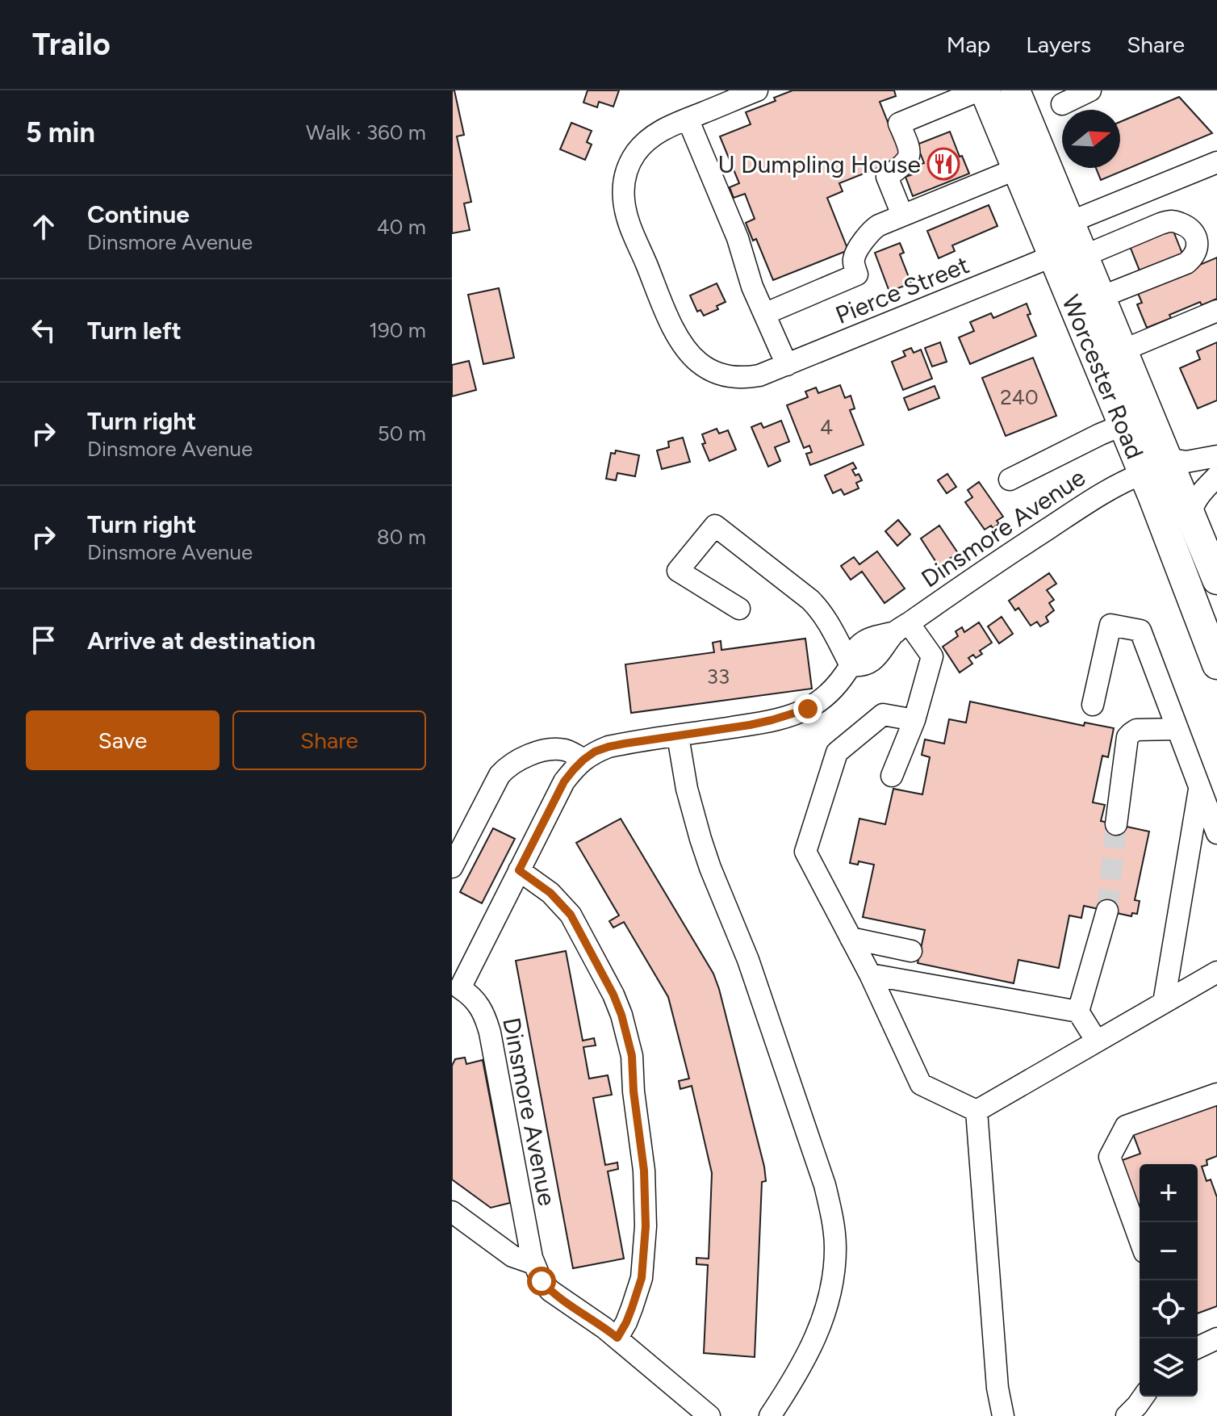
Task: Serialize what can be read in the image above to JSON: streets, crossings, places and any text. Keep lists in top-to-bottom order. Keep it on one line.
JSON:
{"streets":{"highway":["Worcester Road"],"street":["Pierce Street","Dinsmore Avenue"]},"crossings":[["Pierce Street","Worcester Road"],["Worcester Road","Dinsmore Avenue"]],"places":{"restaurant":["U Dumpling House"]},"house_numbers":["240","4","33"],"north":"right","page":{"header":"Trailo","nav":["Map","Layers","Share"],"heading":["5 min","Walk · 360 m"],"list":[["Continue","Dinsmore Avenue","40 m"],["Turn left","190 m"],["Turn right","Dinsmore Avenue","50 m"],["Turn right","Dinsmore Avenue","80 m"],"Arrive at destination"],"buttons":["Save","Share"],"map_buttons":["+","−"]}}
